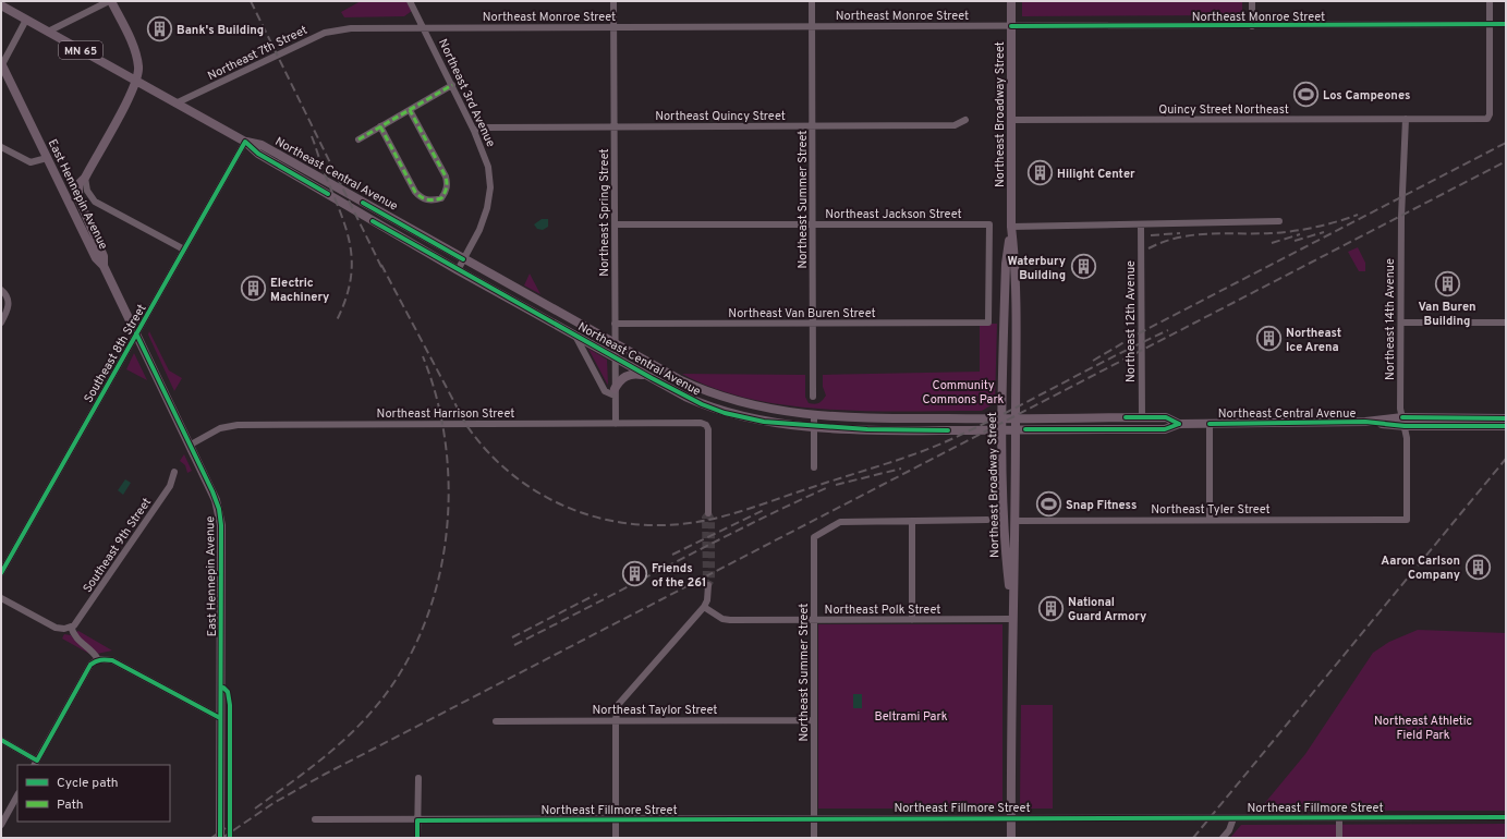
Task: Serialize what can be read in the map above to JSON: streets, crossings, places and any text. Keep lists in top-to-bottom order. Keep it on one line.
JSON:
{"streets":{"main road":["MN 65","Northeast Broadway Street","Northeast Central Avenue","East Hennepin Avenue"],"street":["Northeast Monroe Street","Northeast 7th Street","Northeast 3rd Avenue","Quincy Street Northeast","Northeast Quincy Street","Northeast Summer Street","Northeast Spring Street","Northeast Jackson Street","Northeast Van Buren Street","Northeast 14th Avenue","Northeast 12th Avenue","Southeast 8th Street","Northeast Harrison Street","Northeast Tyler Street","Southeast 9th Street","Northeast Polk Street","Northeast Taylor Street","Northeast Fillmore Street"]},"crossings":[["Northeast Monroe Street","Northeast 7th Street"],["Northeast Monroe Street","Northeast 3rd Avenue"],["Northeast Monroe Street","Quincy Street Northeast"],["Northeast Monroe Street","Northeast Broadway Street"],["Northeast Monroe Street","Northeast Summer Street"],["Northeast Monroe Street","Northeast Spring Street"],["Northeast 7th Street","Northeast Central Avenue"],["Northeast 3rd Avenue","Northeast Quincy Street"],["Northeast 3rd Avenue","Northeast Central Avenue"],["Quincy Street Northeast","Northeast Broadway Street"],["Quincy Street Northeast","Northeast 14th Avenue"],["Northeast Broadway Street","Northeast Central Avenue"],["Northeast Broadway Street","Northeast Tyler Street"],["Northeast Broadway Street","Northeast Polk Street"],["Northeast Broadway Street","Northeast Fillmore Street"],["Northeast Quincy Street","Northeast Summer Street"],["Northeast Quincy Street","Northeast Spring Street"],["Northeast Central Avenue","Northeast Spring Street"],["Northeast Central Avenue","Northeast 14th Avenue"],["Northeast Central Avenue","Northeast 12th Avenue"],["Northeast Central Avenue","Southeast 8th Street"],["East Hennepin Avenue","Southeast 8th Street"],["East Hennepin Avenue","Northeast Harrison Street"],["Northeast Summer Street","Northeast Jackson Street"],["Northeast Summer Street","Northeast Van Buren Street"],["Northeast Summer Street","Northeast Polk Street"],["Northeast Summer Street","Northeast Taylor Street"],["Northeast Summer Street","Northeast Fillmore Street"],["Northeast Spring Street","Northeast Jackson Street"],["Northeast Spring Street","Northeast Van Buren Street"],["Northeast Spring Street","Northeast Harrison Street"],["Northeast Jackson Street","Northeast Van Buren Street"],["Northeast 14th Avenue","Northeast Tyler Street"]],"parks":["Community Commons Park","Beltrami Park","Northeast Athletic Field Park"],"places":{"building":["Bank's Building","Hilight Center","Waterbury Building","Van Buren Building","Electric Machinery","Northeast Ice Arena","Aaron Carlson Company","Friends of the 261","National Guard Armory"],"sports":["Los Campeones","Snap Fitness"]},"legend":["Cycle path","Path"]}
